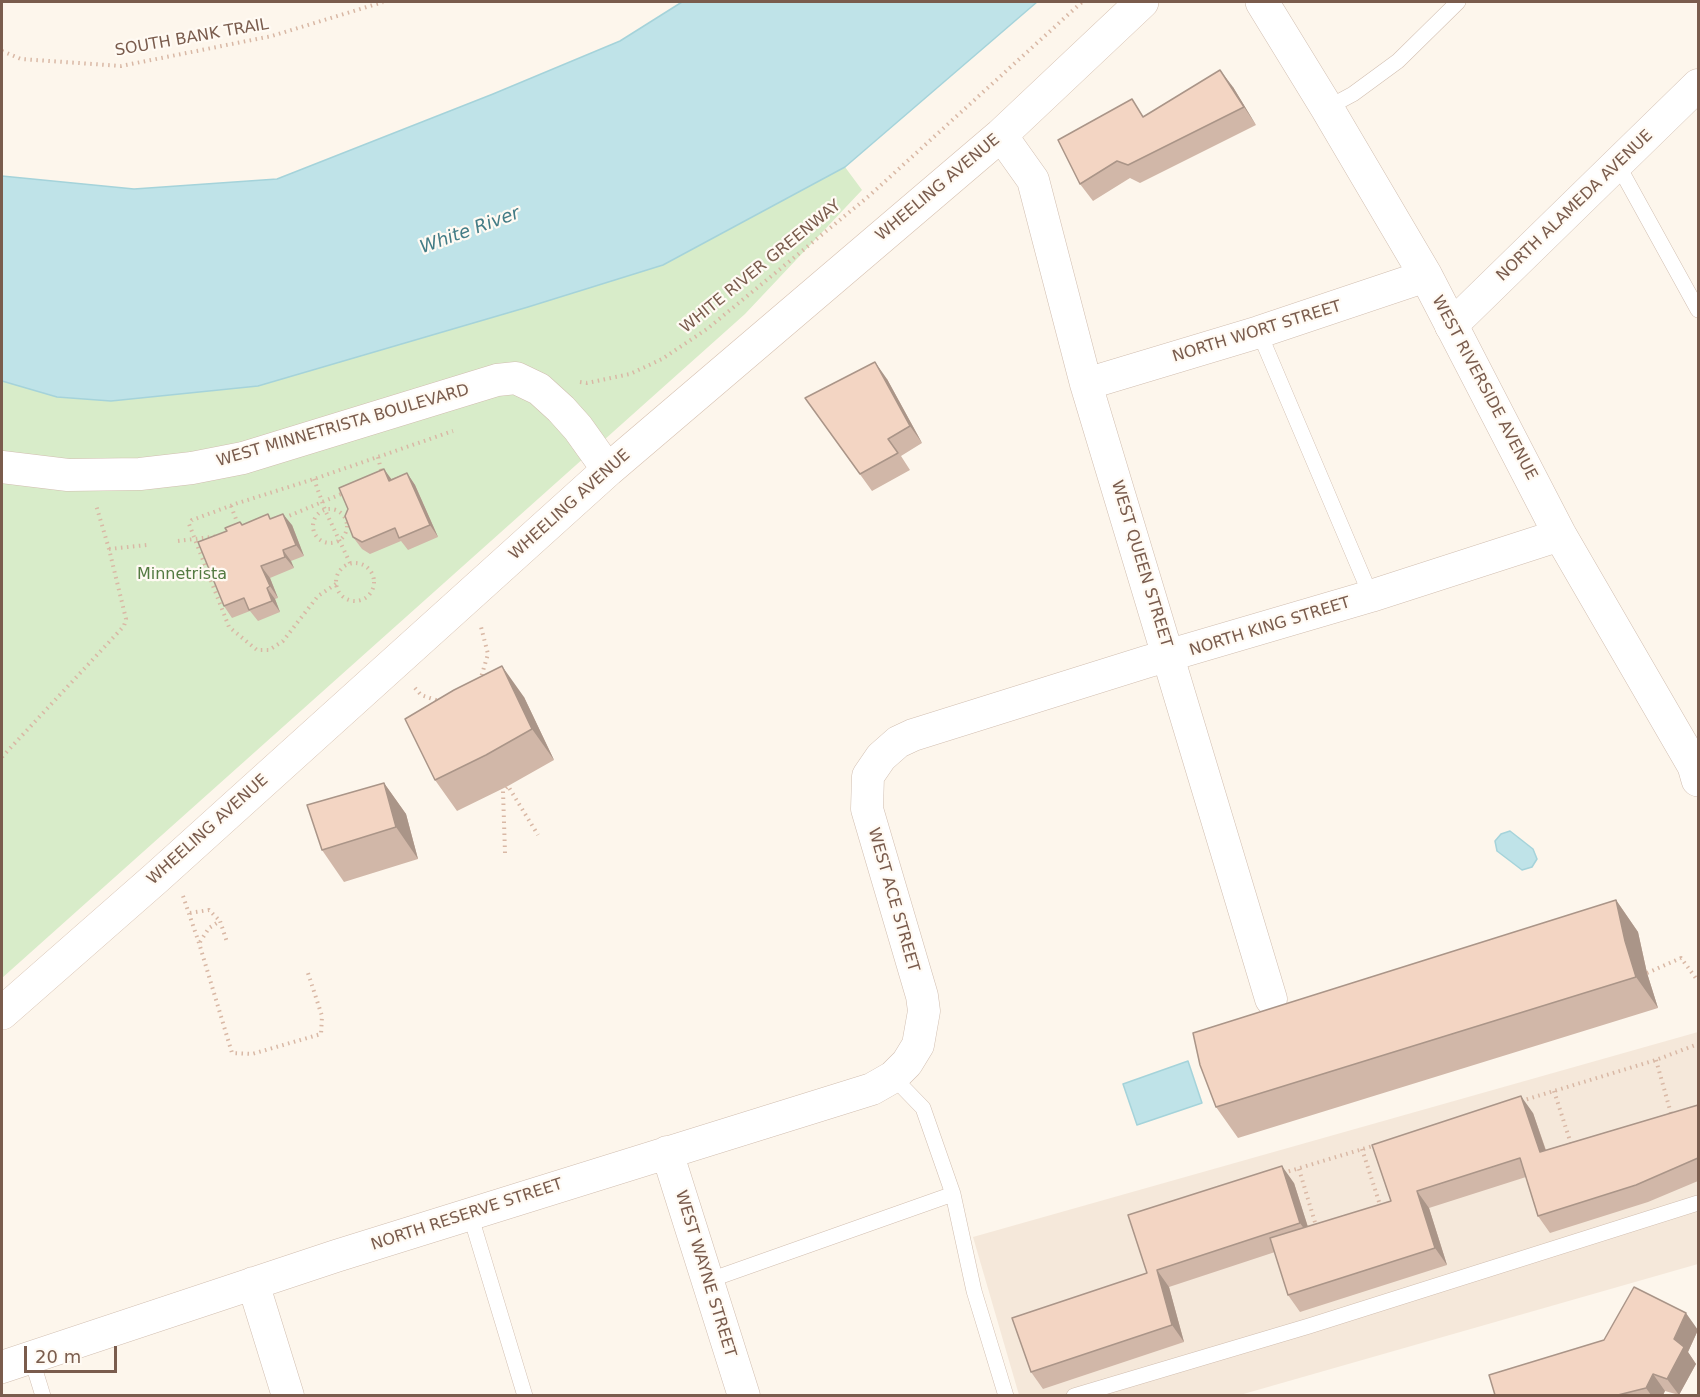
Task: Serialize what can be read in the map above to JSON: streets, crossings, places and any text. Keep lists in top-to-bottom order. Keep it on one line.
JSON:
{"streets":{"main road":["WHEELING AVENUE","WEST RIVERSIDE AVENUE"],"street":["NORTH ALAMEDA AVENUE","NORTH WORT STREET","WEST MINNETRISTA BOULEVARD","WEST QUEEN STREET","NORTH KING STREET","WEST ACE STREET","NORTH RESERVE STREET","WEST WAYNE STREET"],"path":["SOUTH BANK TRAIL","WHITE RIVER GREENWAY"]},"crossings":[["WHEELING AVENUE","WEST MINNETRISTA BOULEVARD"],["WHEELING AVENUE","WEST QUEEN STREET"],["NORTH ALAMEDA AVENUE","WEST RIVERSIDE AVENUE"],["NORTH WORT STREET","WEST RIVERSIDE AVENUE"],["NORTH WORT STREET","WEST QUEEN STREET"],["WEST RIVERSIDE AVENUE","NORTH KING STREET"],["WEST QUEEN STREET","NORTH KING STREET"],["NORTH KING STREET","WEST ACE STREET"],["WEST ACE STREET","NORTH RESERVE STREET"],["NORTH RESERVE STREET","WEST WAYNE STREET"]],"water":["White River"],"parks":["Minnetrista"],"scale_bar":"20 m"}
